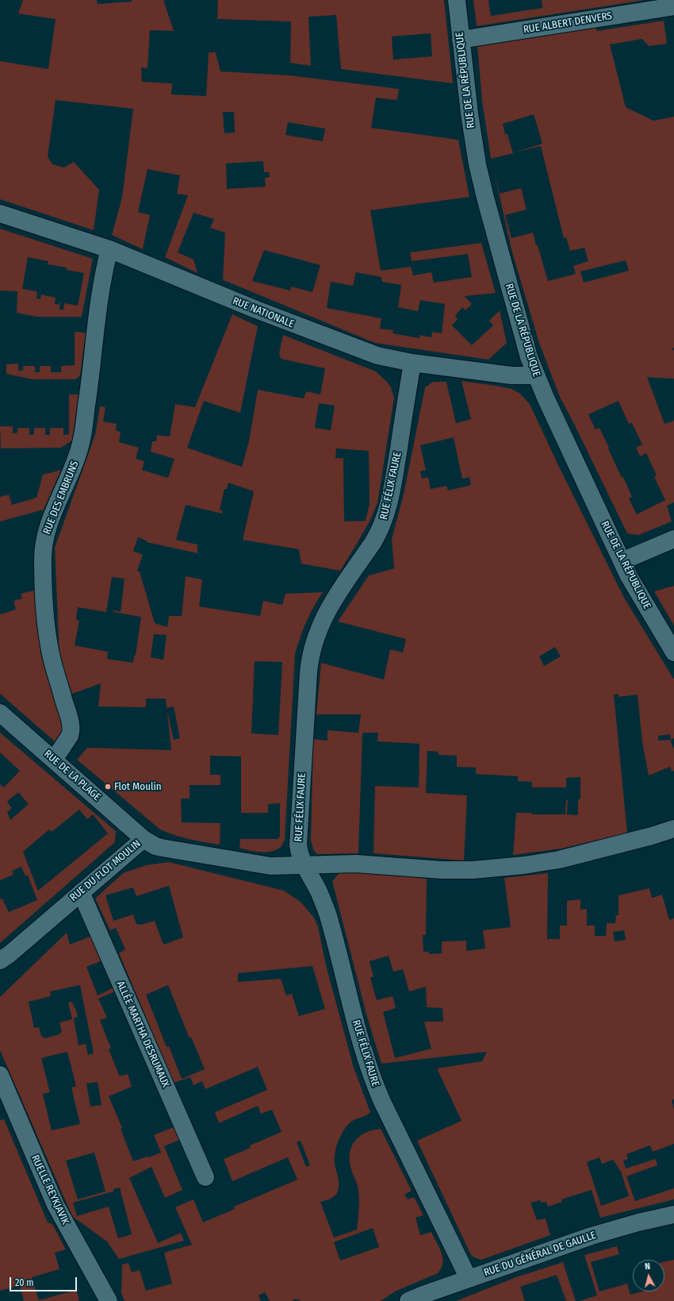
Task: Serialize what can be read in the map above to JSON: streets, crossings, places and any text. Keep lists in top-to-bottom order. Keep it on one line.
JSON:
{"streets":{"street":["RUE ALBERT DENVERS","RUE DE LA RÉPUBLIQUE","RUE NATIONALE","RUE FÉLIX FAURE","RUE DES EMBRUNS","RUE DE LA PLAGE","RUE DU FLOT MOULIN","ALLÉE MARTHA DESRUMAUX","RUELLE REYKJAVIK","RUE DU GÉNÉRAL DE GAULLE"]},"crossings":[["RUE ALBERT DENVERS","RUE DE LA RÉPUBLIQUE"],["RUE DE LA RÉPUBLIQUE","RUE NATIONALE"],["RUE NATIONALE","RUE FÉLIX FAURE"],["RUE NATIONALE","RUE DES EMBRUNS"],["RUE FÉLIX FAURE","RUE DU FLOT MOULIN"],["RUE FÉLIX FAURE","RUE DU GÉNÉRAL DE GAULLE"],["RUE DES EMBRUNS","RUE DE LA PLAGE"],["RUE DE LA PLAGE","RUE DU FLOT MOULIN"],["RUE DU FLOT MOULIN","ALLÉE MARTHA DESRUMAUX"]],"places":["Flot Moulin"],"scale_bar":"20 m","north":"top"}
